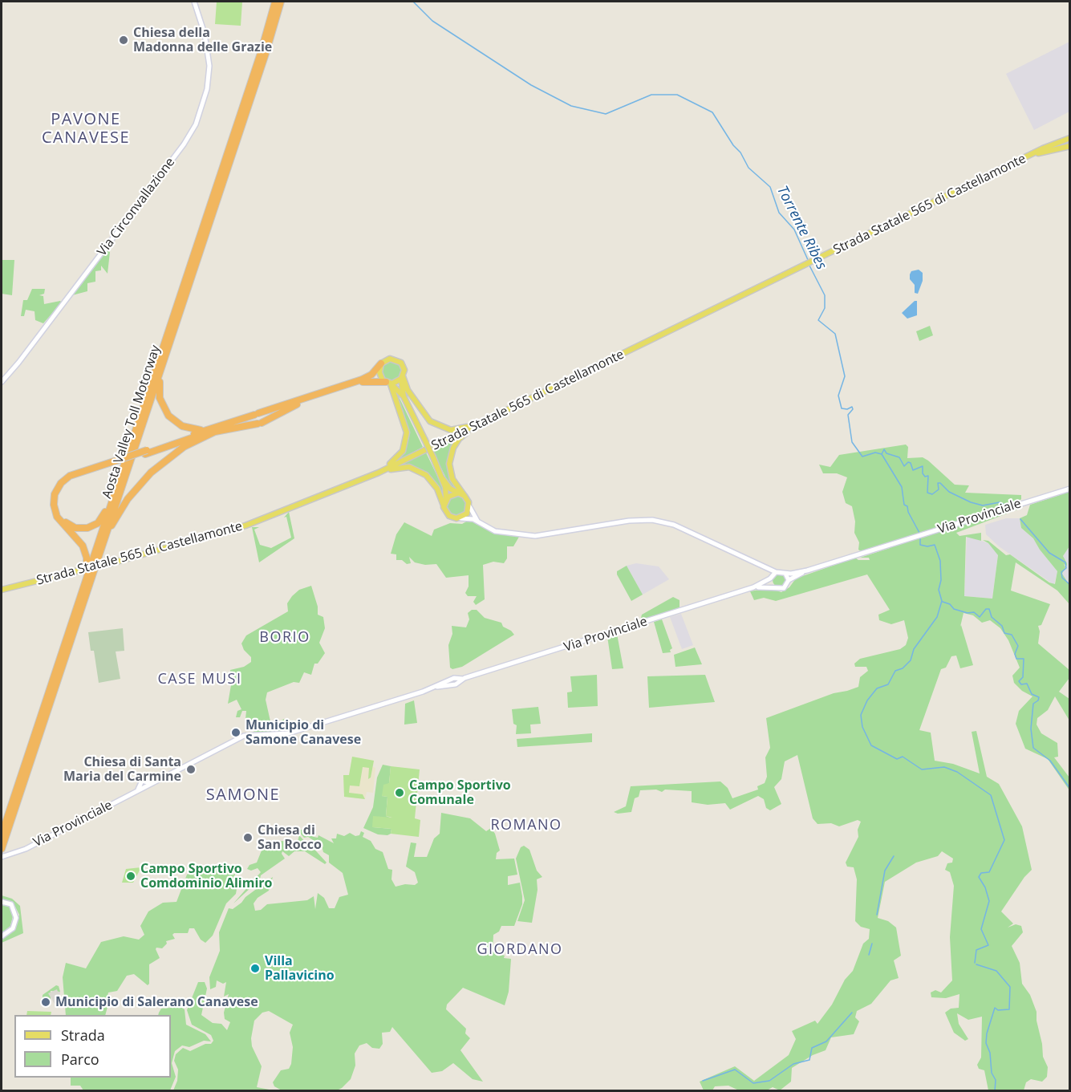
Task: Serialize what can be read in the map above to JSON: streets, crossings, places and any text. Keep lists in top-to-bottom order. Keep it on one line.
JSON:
{"streets":{"highway":["Aosta Valley Toll Motorway"],"main road":["Strada Statale 565 di Castellamonte","Via Circonvallazione","Via Provinciale"]},"districts":["PAVONE CANAVESE","BORIO","CASE MUSI","SAMONE","ROMANO","GIORDANO"],"water":["Torrente Ribes"],"places":["Chiesa della Madonna delle Grazie","Municipio di Samone Canavese","Chiesa di Santa Maria del Carmine","Campo Sportivo Comunale","Chiesa di San Rocco","Campo Sportivo Comdominio Alimiro","Villa Pallavicino","Municipio di Salerano Canavese"],"legend":["Strada","Parco"]}
